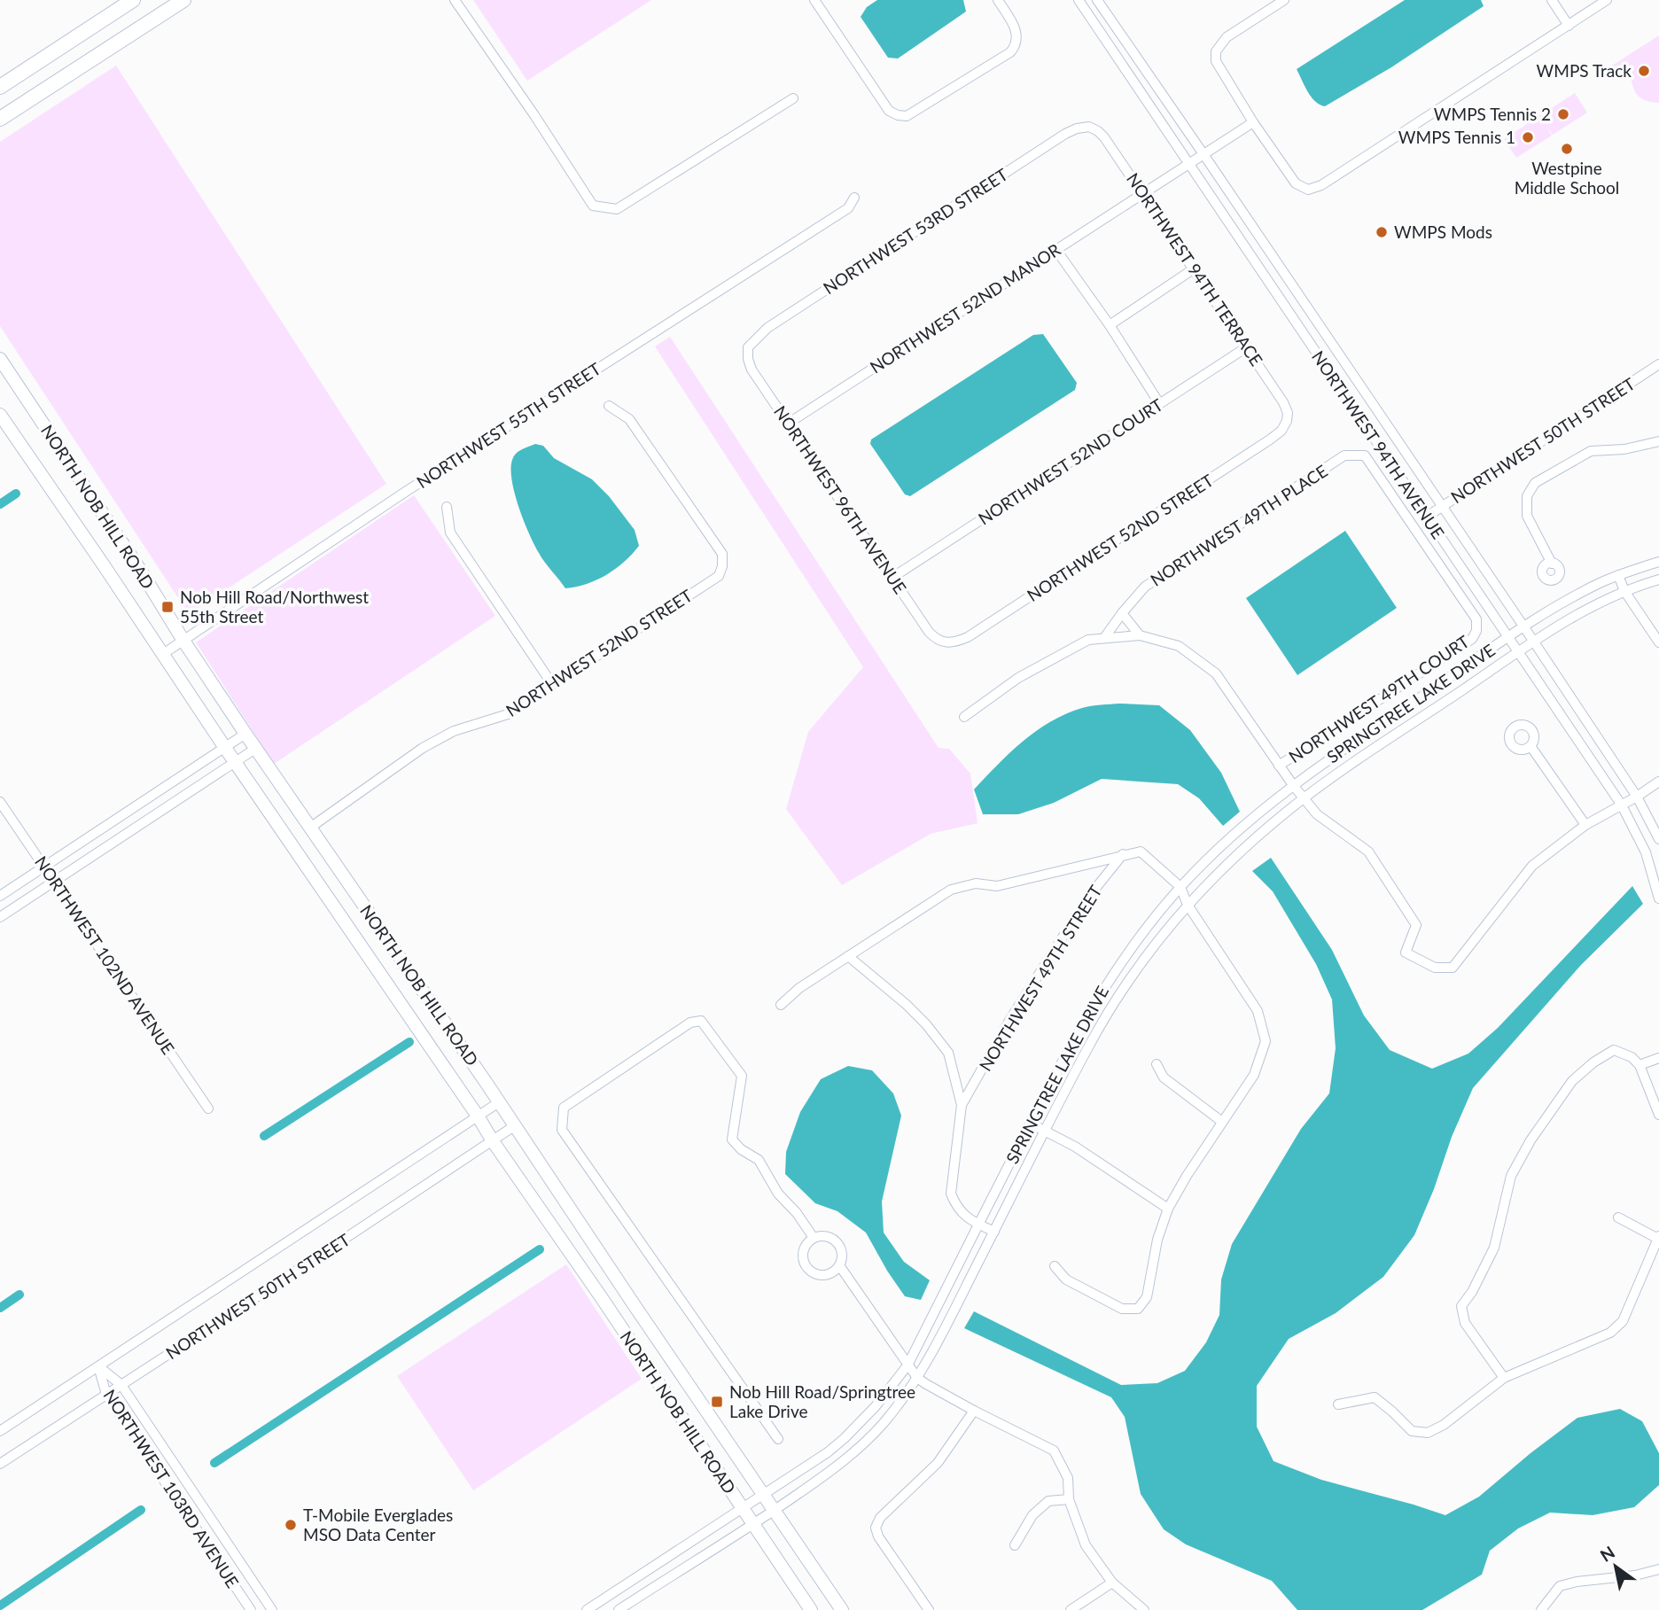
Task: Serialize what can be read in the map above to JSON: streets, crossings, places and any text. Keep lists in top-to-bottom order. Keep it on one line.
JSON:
{"streets":{"main road":["NORTH NOB HILL ROAD"],"street":["NORTHWEST 53RD STREET","NORTHWEST 94TH TERRACE","NORTHWEST 52ND MANOR","NORTHWEST 55TH STREET","NORTHWEST 50TH STREET","NORTHWEST 94TH AVENUE","NORTHWEST 52ND COURT","NORTHWEST 96TH AVENUE","NORTHWEST 49TH PLACE","NORTHWEST 52ND STREET","NORTHWEST 49TH COURT","SPRINGTREE LAKE DRIVE","NORTHWEST 102ND AVENUE","NORTHWEST 49TH STREET","NORTHWEST 103RD AVENUE"]},"crossings":[["NORTHWEST 53RD STREET","NORTHWEST 94TH TERRACE"],["NORTHWEST 53RD STREET","NORTHWEST 96TH AVENUE"],["NORTHWEST 94TH TERRACE","NORTHWEST 52ND MANOR"],["NORTHWEST 94TH TERRACE","NORTHWEST 52ND COURT"],["NORTHWEST 94TH TERRACE","NORTHWEST 52ND STREET"],["NORTHWEST 52ND MANOR","NORTHWEST 94TH AVENUE"],["NORTHWEST 52ND MANOR","NORTHWEST 96TH AVENUE"],["NORTHWEST 55TH STREET","NORTH NOB HILL ROAD"],["NORTHWEST 50TH STREET","NORTHWEST 94TH AVENUE"],["NORTHWEST 50TH STREET","NORTH NOB HILL ROAD"],["NORTHWEST 50TH STREET","NORTHWEST 103RD AVENUE"],["NORTHWEST 94TH AVENUE","SPRINGTREE LAKE DRIVE"],["NORTHWEST 52ND COURT","NORTHWEST 96TH AVENUE"],["NORTHWEST 96TH AVENUE","NORTHWEST 52ND STREET"],["NORTH NOB HILL ROAD","NORTHWEST 52ND STREET"],["NORTH NOB HILL ROAD","SPRINGTREE LAKE DRIVE"],["NORTHWEST 49TH PLACE","NORTHWEST 49TH COURT"]],"places":{"other":["WMPS Track","WMPS Tennis 2","WMPS Tennis 1","Westpine Middle School","WMPS Mods","T-Mobile Everglades MSO Data Center"],"transit":["Nob Hill Road/Northwest 55th Street","Nob Hill Road/Springtree Lake Drive"]},"north":"top left"}
